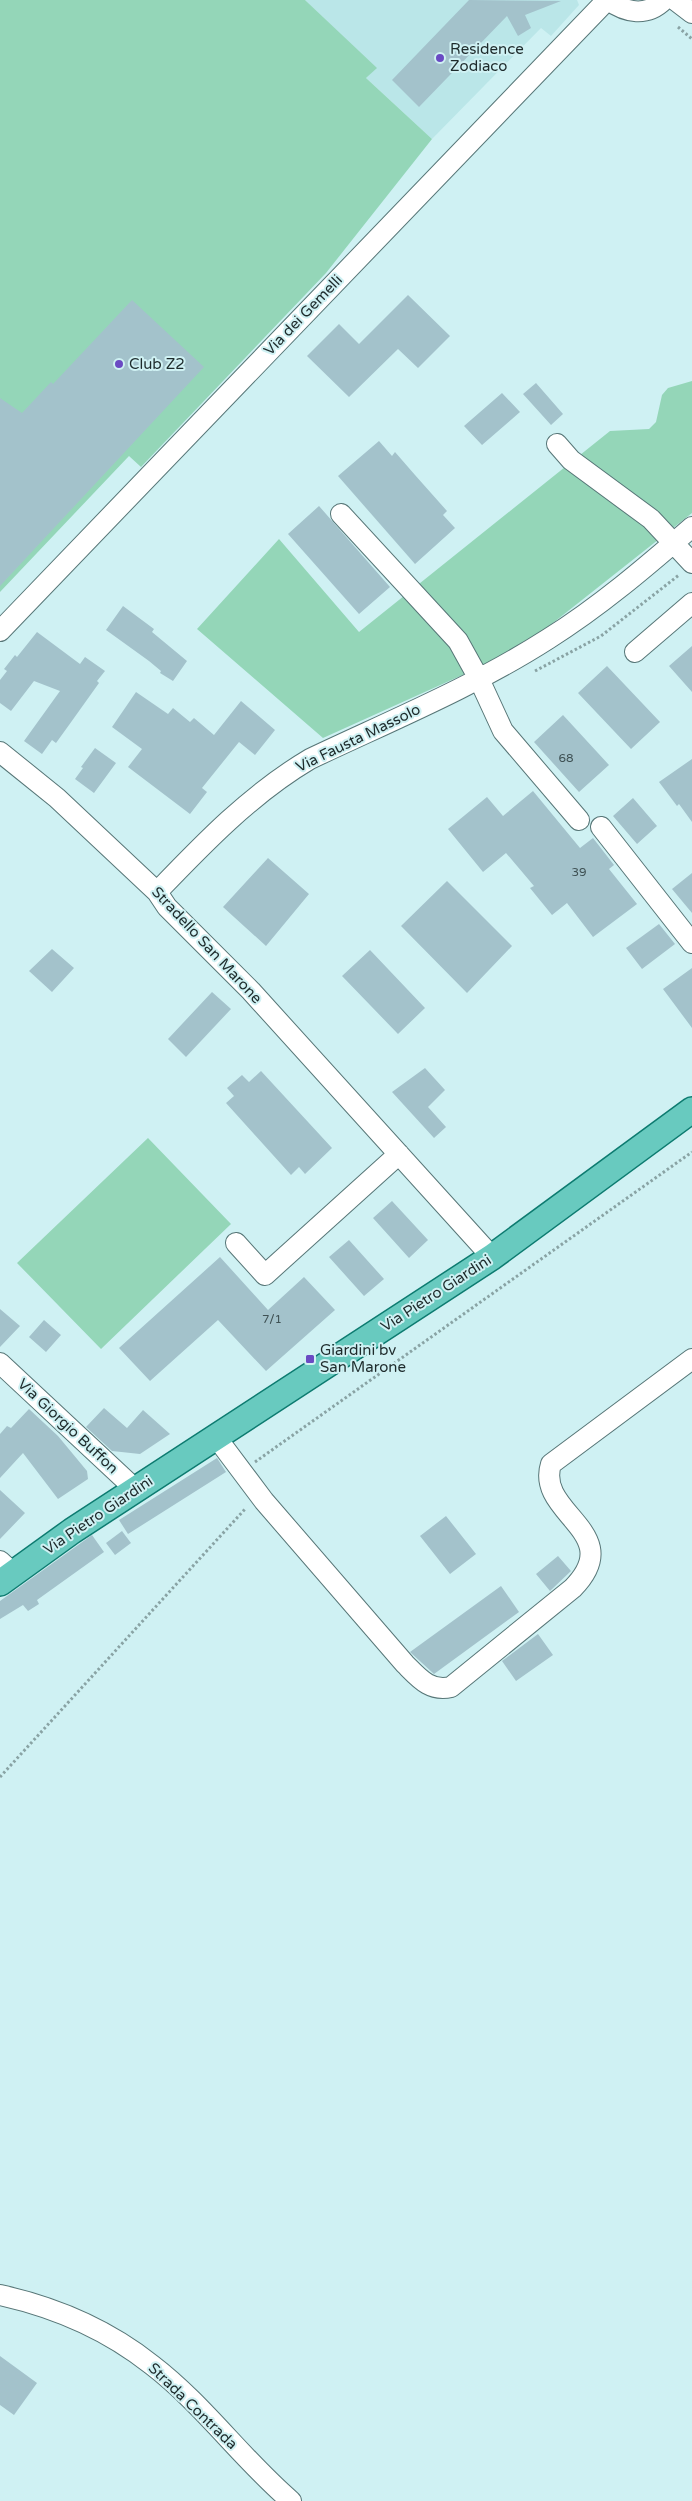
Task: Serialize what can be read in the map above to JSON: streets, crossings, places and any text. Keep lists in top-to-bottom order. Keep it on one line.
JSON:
{"streets":{"main road":["Via Pietro Giardini"],"street":["Via dei Gemelli","Via Fausta Massolo","Stradello San Marone","Via Giorgio Buffon","Strada Contrada"]},"crossings":[["Via Fausta Massolo","Stradello San Marone"],["Stradello San Marone","Via Pietro Giardini"],["Via Pietro Giardini","Via Giorgio Buffon"]],"places":{"other":["Residence Zodiaco","Club Z2"],"transit":["Giardini bv San Marone"]},"house_numbers":["68","39","7/1"]}
